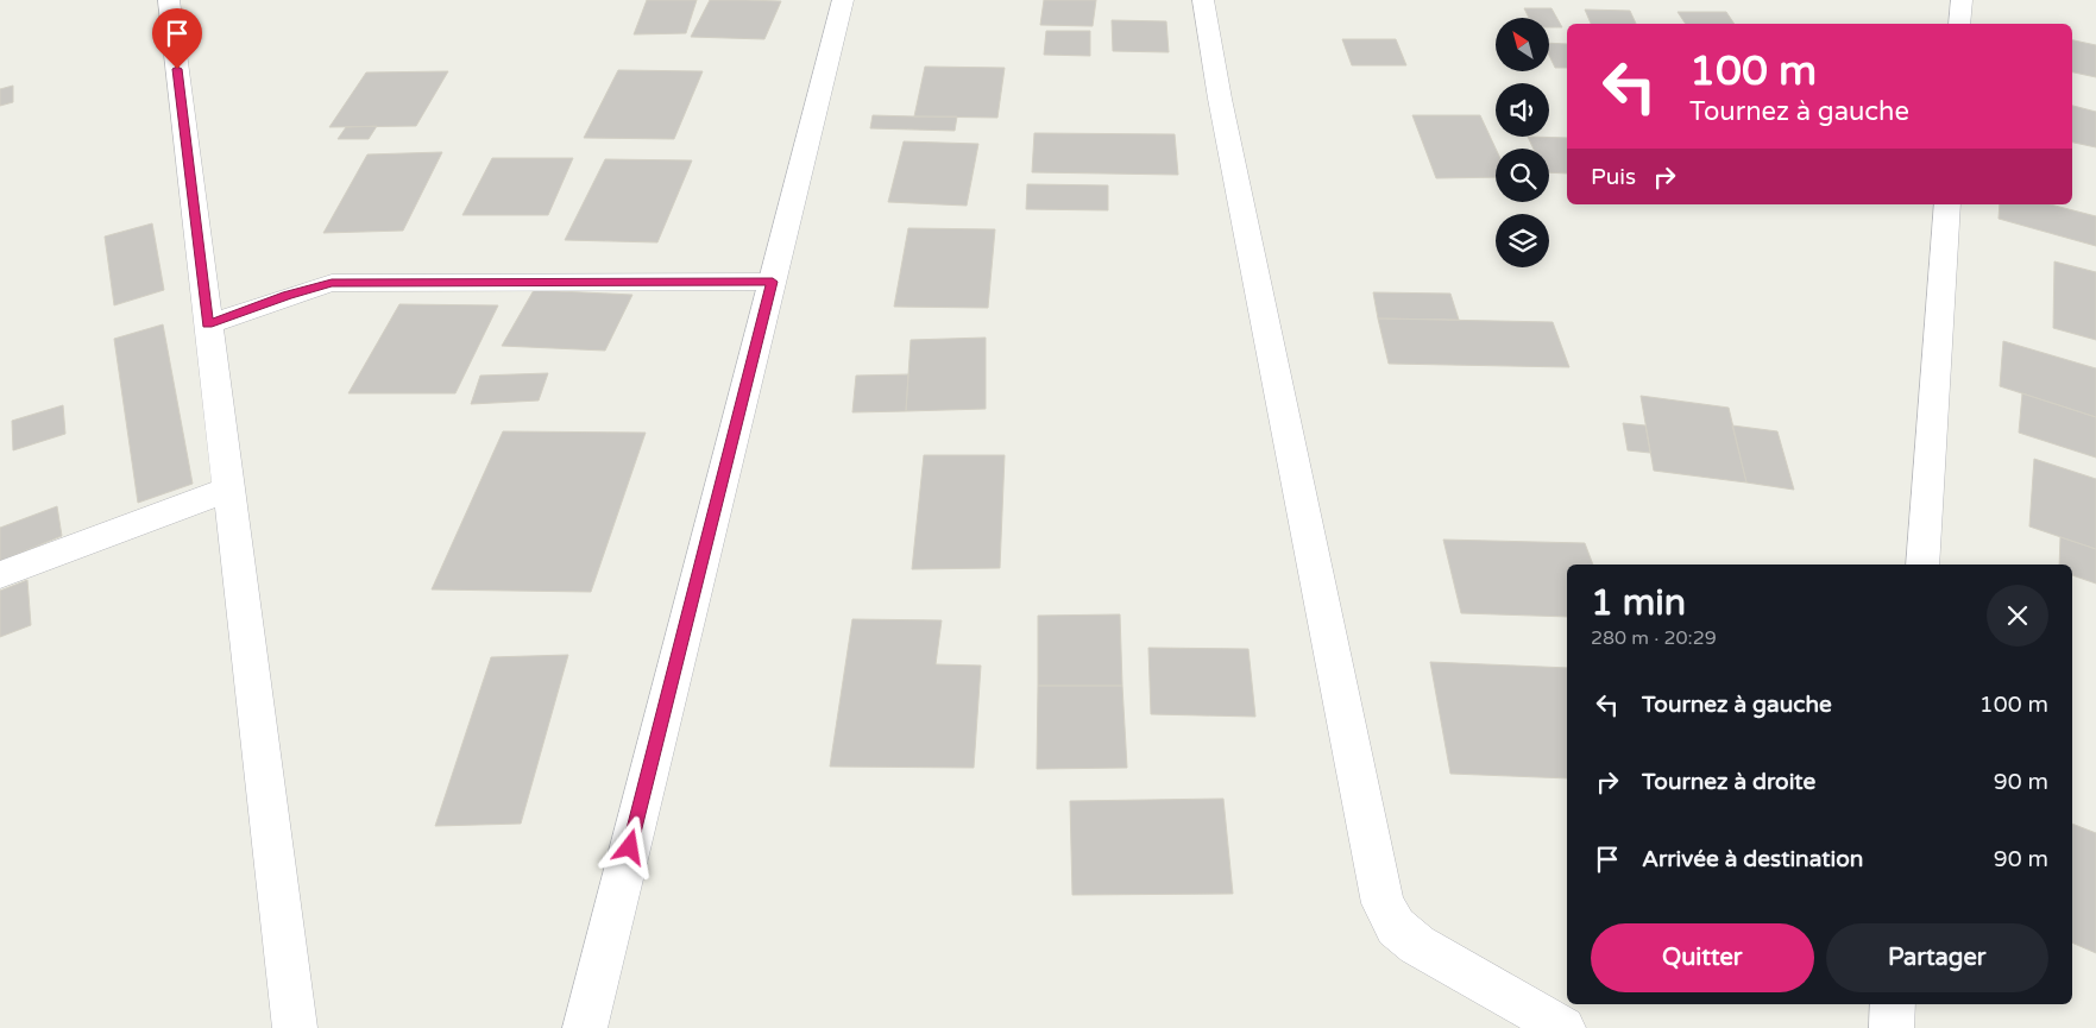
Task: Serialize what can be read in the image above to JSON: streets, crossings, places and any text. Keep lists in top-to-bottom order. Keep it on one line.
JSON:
{"north":"top left","page":{"turn":["100 m","Tournez à gauche"],"then":"Puis","heading":["1 min","280 m · 20:29"],"list":[{"name":"Tournez à gauche","value":"100 m"},{"name":"Tournez à droite","value":"90 m"},{"name":"Arrivée à destination","value":"90 m"}],"buttons":["Quitter","Partager"]}}
